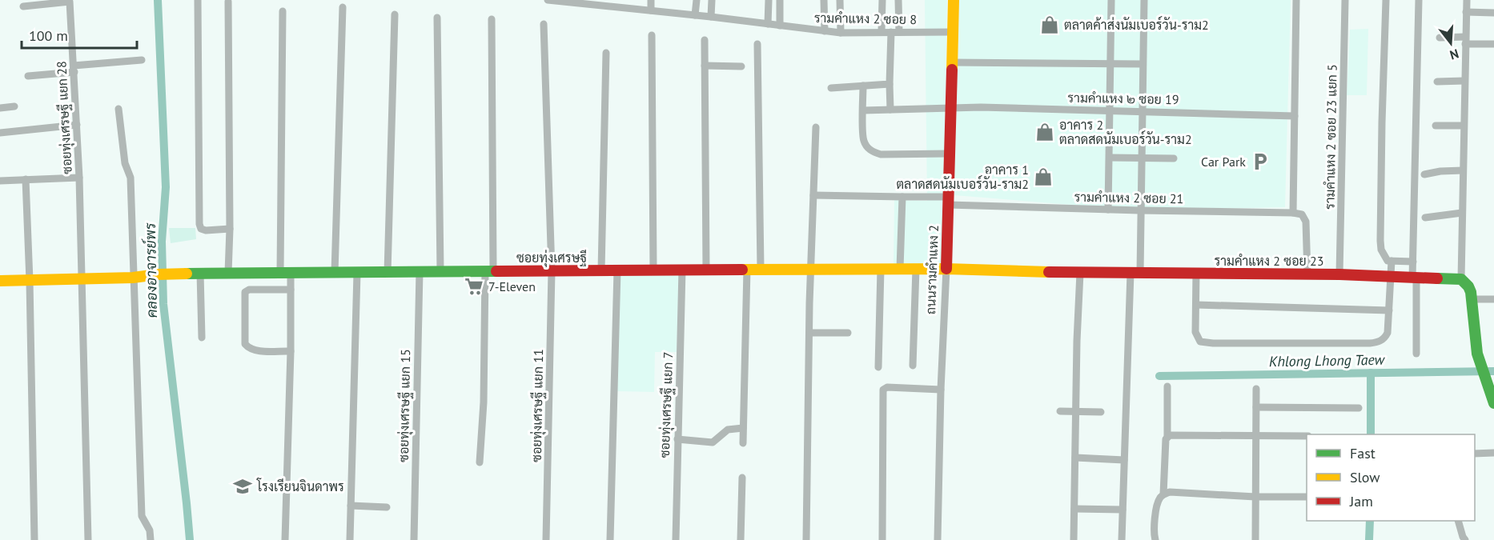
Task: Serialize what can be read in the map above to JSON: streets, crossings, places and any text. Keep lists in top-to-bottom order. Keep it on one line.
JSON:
{"streets":{"main road":["ซอยทุ่งเศรษฐี","รามคำแหง 2 ซอย 23","ถนนรามคำแหง 2"],"street":["รามคำแหง 2 ซอย 8","รามคำแหง ๒ ซอย 19","ซอยทุ่งเศรษฐี แยก 28","รามคำแหง 2 ซอย 23 แยก 5","รามคำแหง 2 ซอย 21","ซอยทุ่งเศรษฐี แยก 7","ซอยทุ่งเศรษฐี แยก 15","ซอยทุ่งเศรษฐี แยก 11"]},"crossings":[["รามคำแหง 2 ซอย 8","ถนนรามคำแหง 2"],["รามคำแหง ๒ ซอย 19","ถนนรามคำแหง 2"],["ซอยทุ่งเศรษฐี แยก 28","ซอยทุ่งเศรษฐี"],["รามคำแหง 2 ซอย 23 แยก 5","รามคำแหง 2 ซอย 23"],["รามคำแหง 2 ซอย 21","ถนนรามคำแหง 2"],["ซอยทุ่งเศรษฐี","รามคำแหง 2 ซอย 23"],["ซอยทุ่งเศรษฐี","ถนนรามคำแหง 2"],["ซอยทุ่งเศรษฐี","ซอยทุ่งเศรษฐี แยก 7"],["ซอยทุ่งเศรษฐี","ซอยทุ่งเศรษฐี แยก 15"],["ซอยทุ่งเศรษฐี","ซอยทุ่งเศรษฐี แยก 11"],["รามคำแหง 2 ซอย 23","ถนนรามคำแหง 2"]],"water":["คลองอาจารย์พร","Khlong Lhong Taew"],"places":{"shop":["ตลาดค้าส่งนัมเบอร์วัน-ราม2","อาคาร 2 ตลาดสดนัมเบอร์วัน-ราม2","อาคาร 1 ตลาดสดนัมเบอร์วัน-ราม2"],"parking":["Car Park"],"supermarket":["7-Eleven"],"school or university":["โรงเรียนจินดาพร"]},"legend":["Fast","Slow","Jam"],"scale_bar":"100 m","north":"bottom"}
